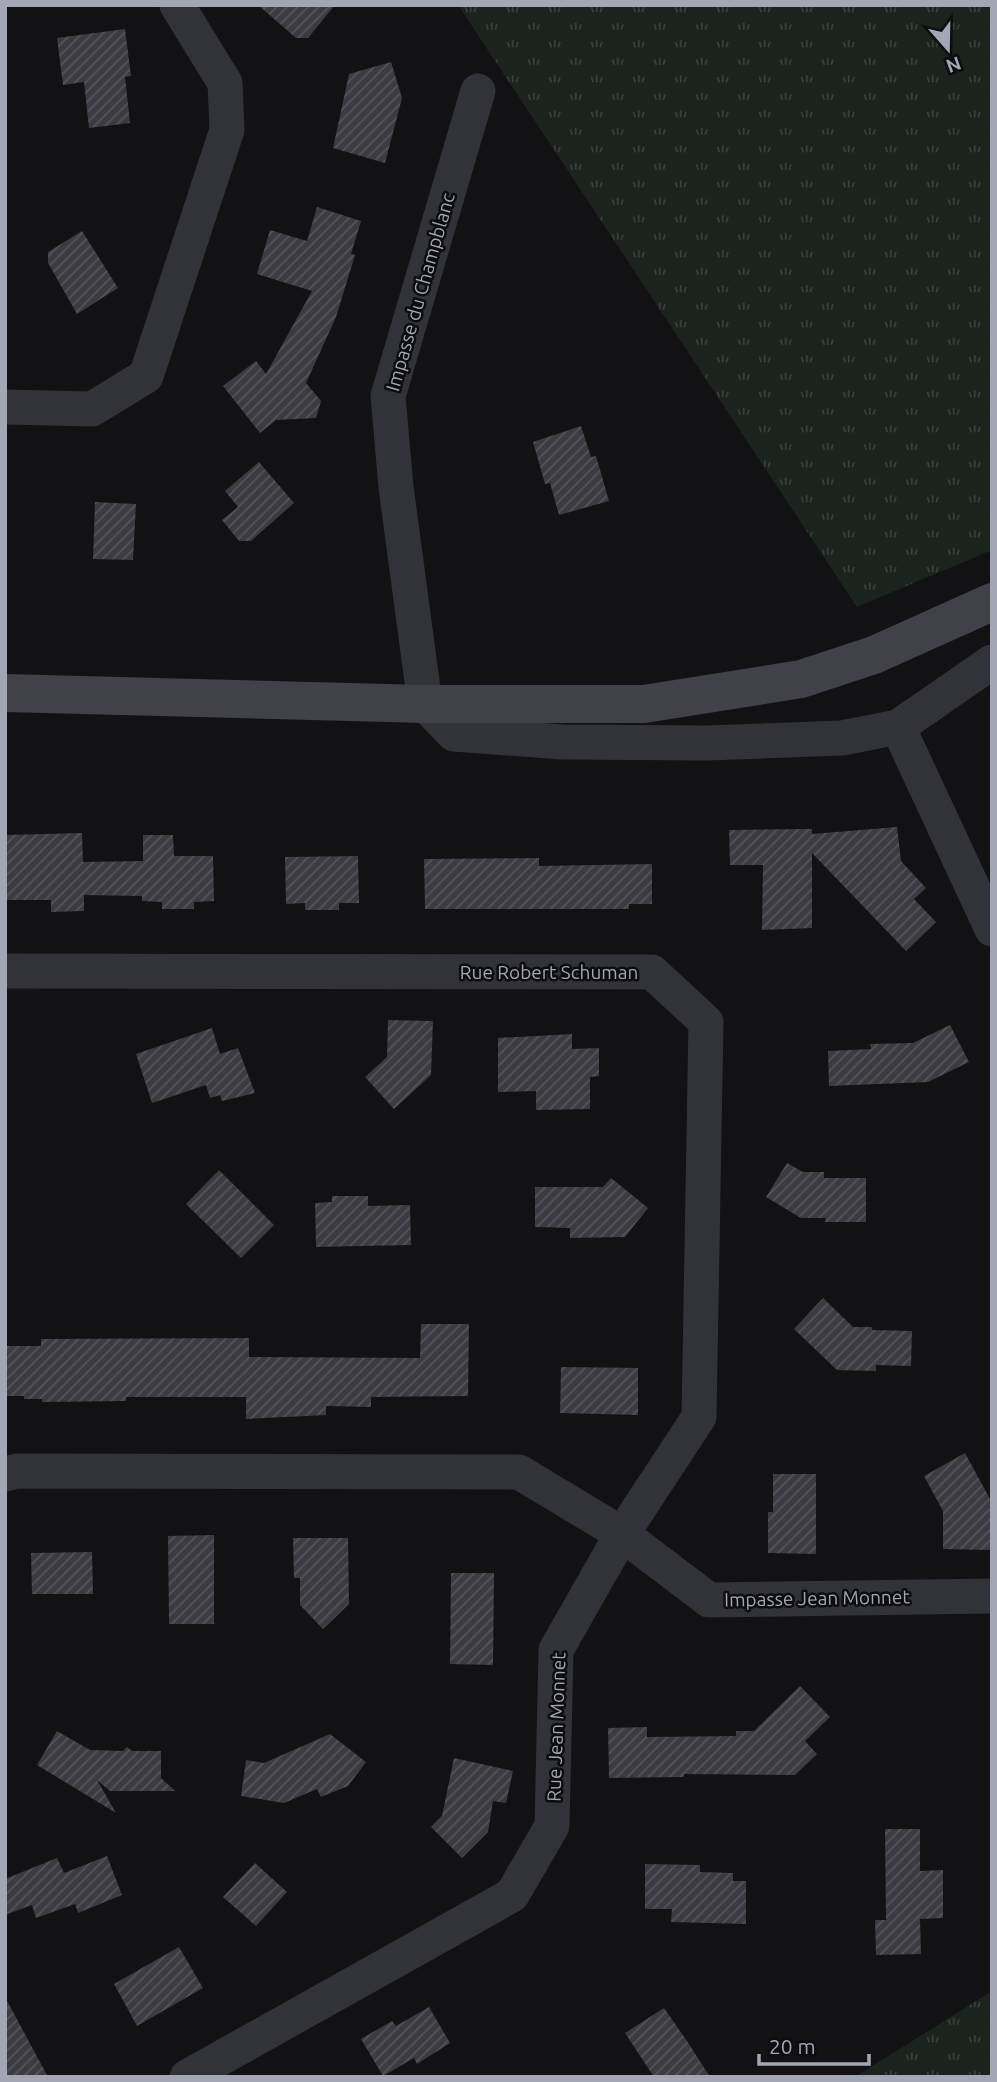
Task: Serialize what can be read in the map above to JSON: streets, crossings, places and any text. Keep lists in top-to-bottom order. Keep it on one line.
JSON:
{"streets":{"street":["Impasse du Champblanc","Rue Robert Schuman","Impasse Jean Monnet","Rue Jean Monnet"]},"crossings":[["Rue Robert Schuman","Impasse Jean Monnet"],["Rue Robert Schuman","Rue Jean Monnet"],["Impasse Jean Monnet","Rue Jean Monnet"]],"scale_bar":"20 m","north":"bottom"}
